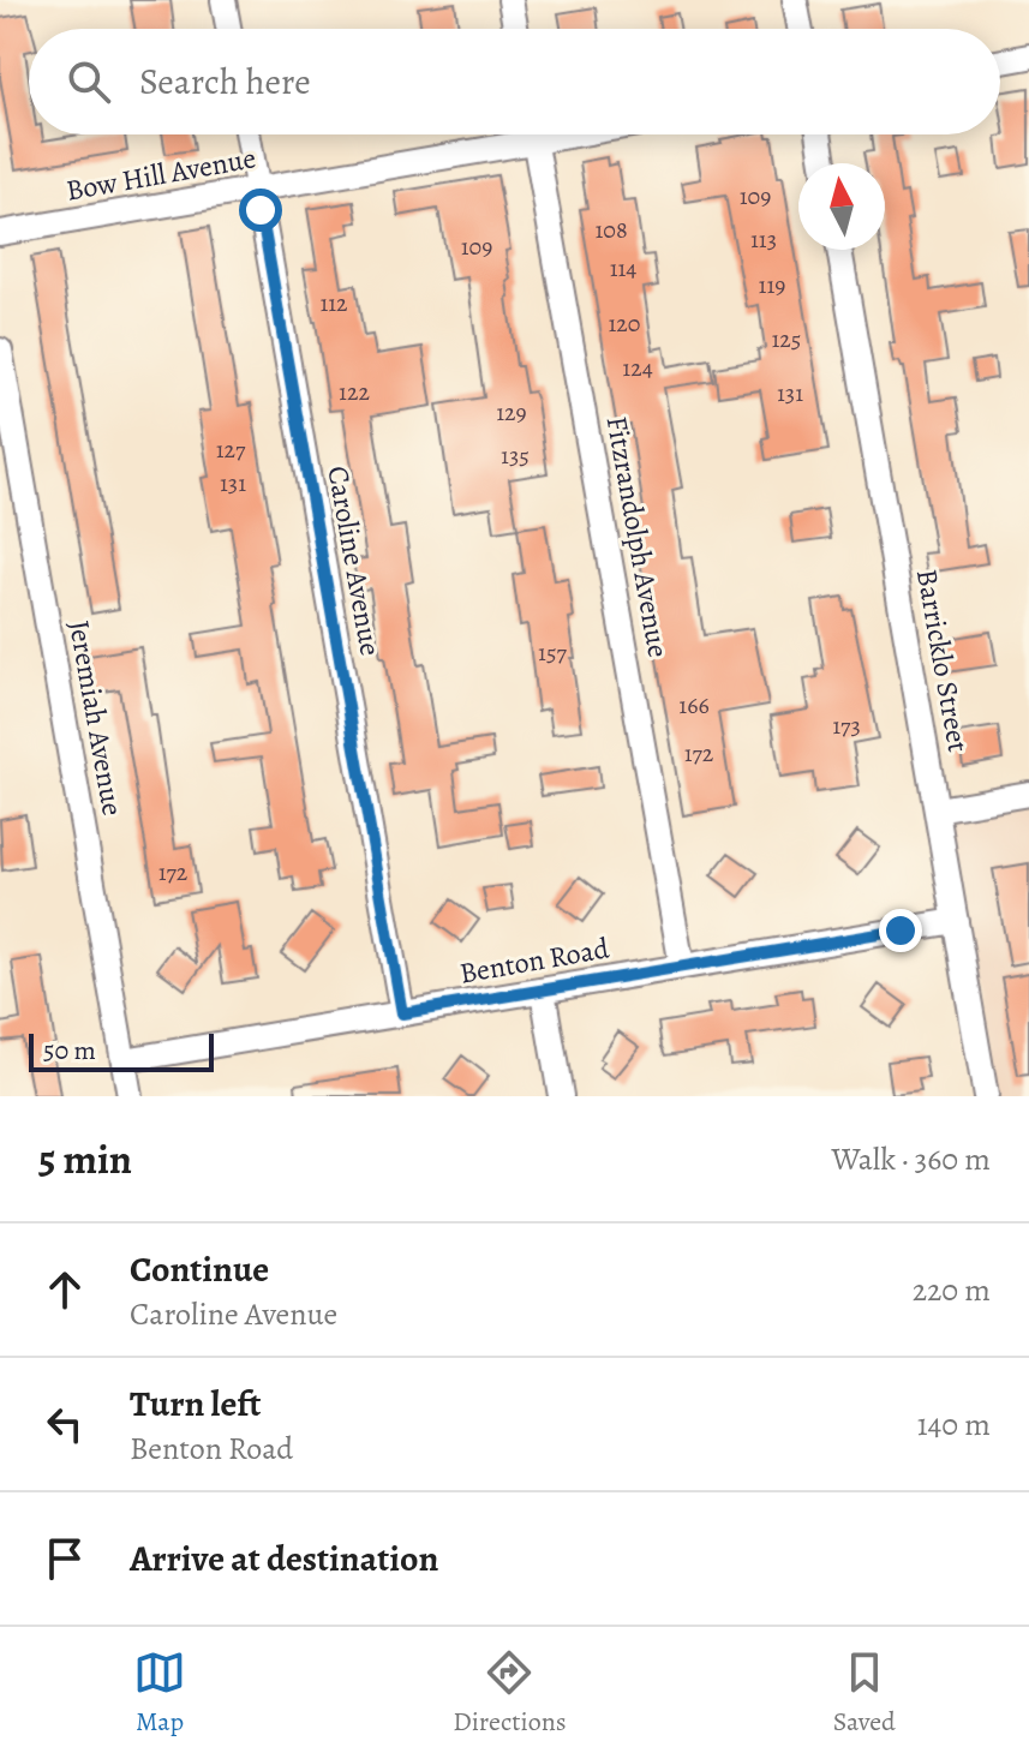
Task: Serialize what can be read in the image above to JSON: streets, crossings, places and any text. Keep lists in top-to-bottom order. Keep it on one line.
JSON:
{"streets":{"street":["Bow Hill Avenue","Fitzrandolph Avenue","Caroline Avenue","Barricklo Street","Jeremiah Avenue","Benton Road"]},"crossings":[["Bow Hill Avenue","Caroline Avenue"],["Fitzrandolph Avenue","Benton Road"],["Caroline Avenue","Benton Road"],["Barricklo Street","Benton Road"],["Jeremiah Avenue","Benton Road"]],"house_numbers":["109","108","113","109","114","119","112","120","125","124","122","131","129","127","135","131","157","166","173","172","172"],"scale_bar":"50 m","north":"top","page":{"search":"Search here","scale":"50 m","heading":["5 min","Walk · 360 m"],"list":[["Continue","Caroline Avenue","220 m"],["Turn left","Benton Road","140 m"],"Arrive at destination"],"nav":["Map","Directions","Saved"]}}
